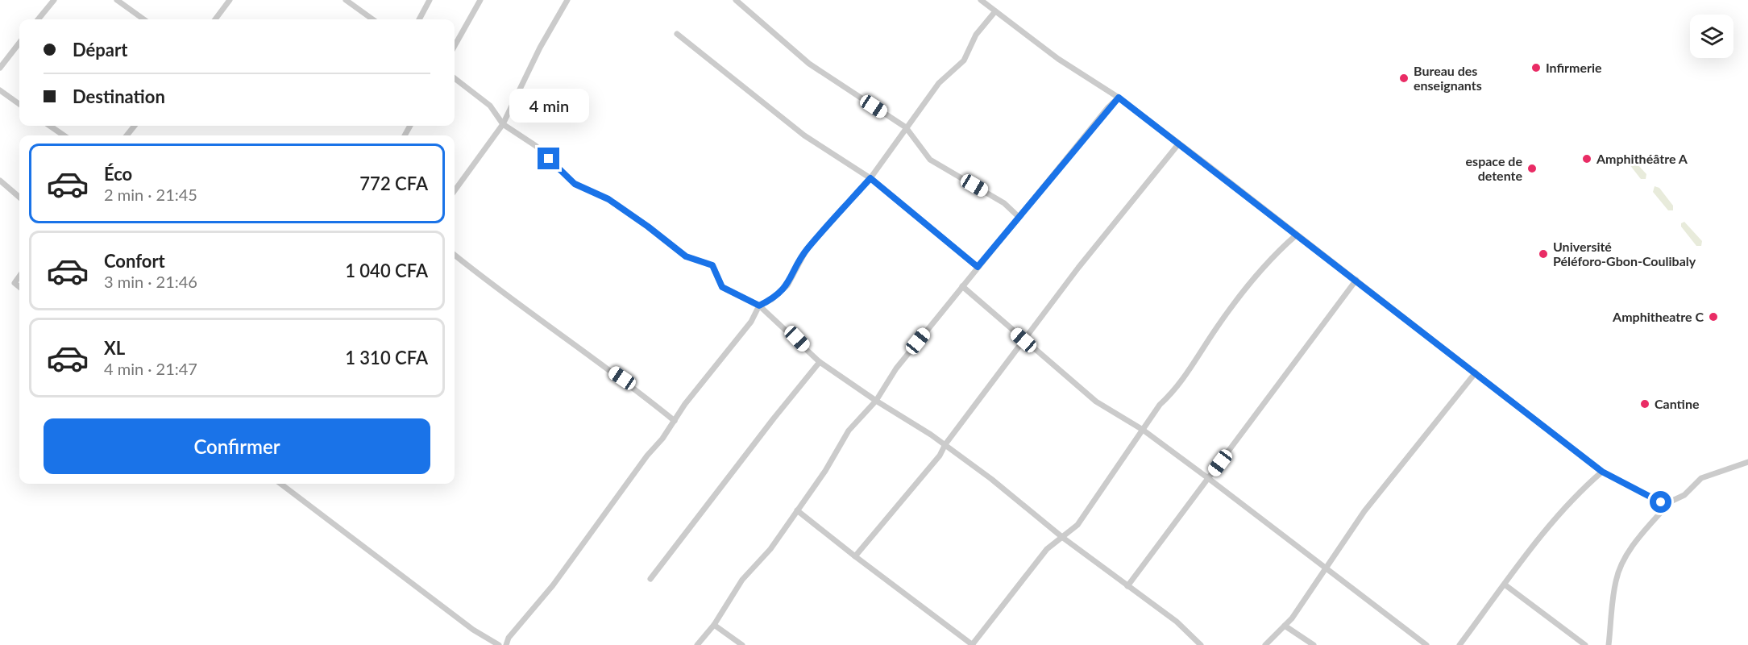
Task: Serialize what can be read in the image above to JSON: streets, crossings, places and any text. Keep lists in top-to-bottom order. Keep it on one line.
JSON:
{"places":["Infirmerie","Bureau des enseignants","Amphithéâtre A","espace de detente","Université Péléforo-Gbon-Coulibaly","Amphitheatre C","Cantine"],"page":{"banner":["Départ","Destination"],"bubble":"4 min","list":[{"name":"Éco","note":"2 min · 21:45","value":"772 CFA"},{"name":"Confort","note":"3 min · 21:46","value":"1 040 CFA"},{"name":"XL","note":"4 min · 21:47","value":"1 310 CFA"}],"buttons":"Confirmer"}}
